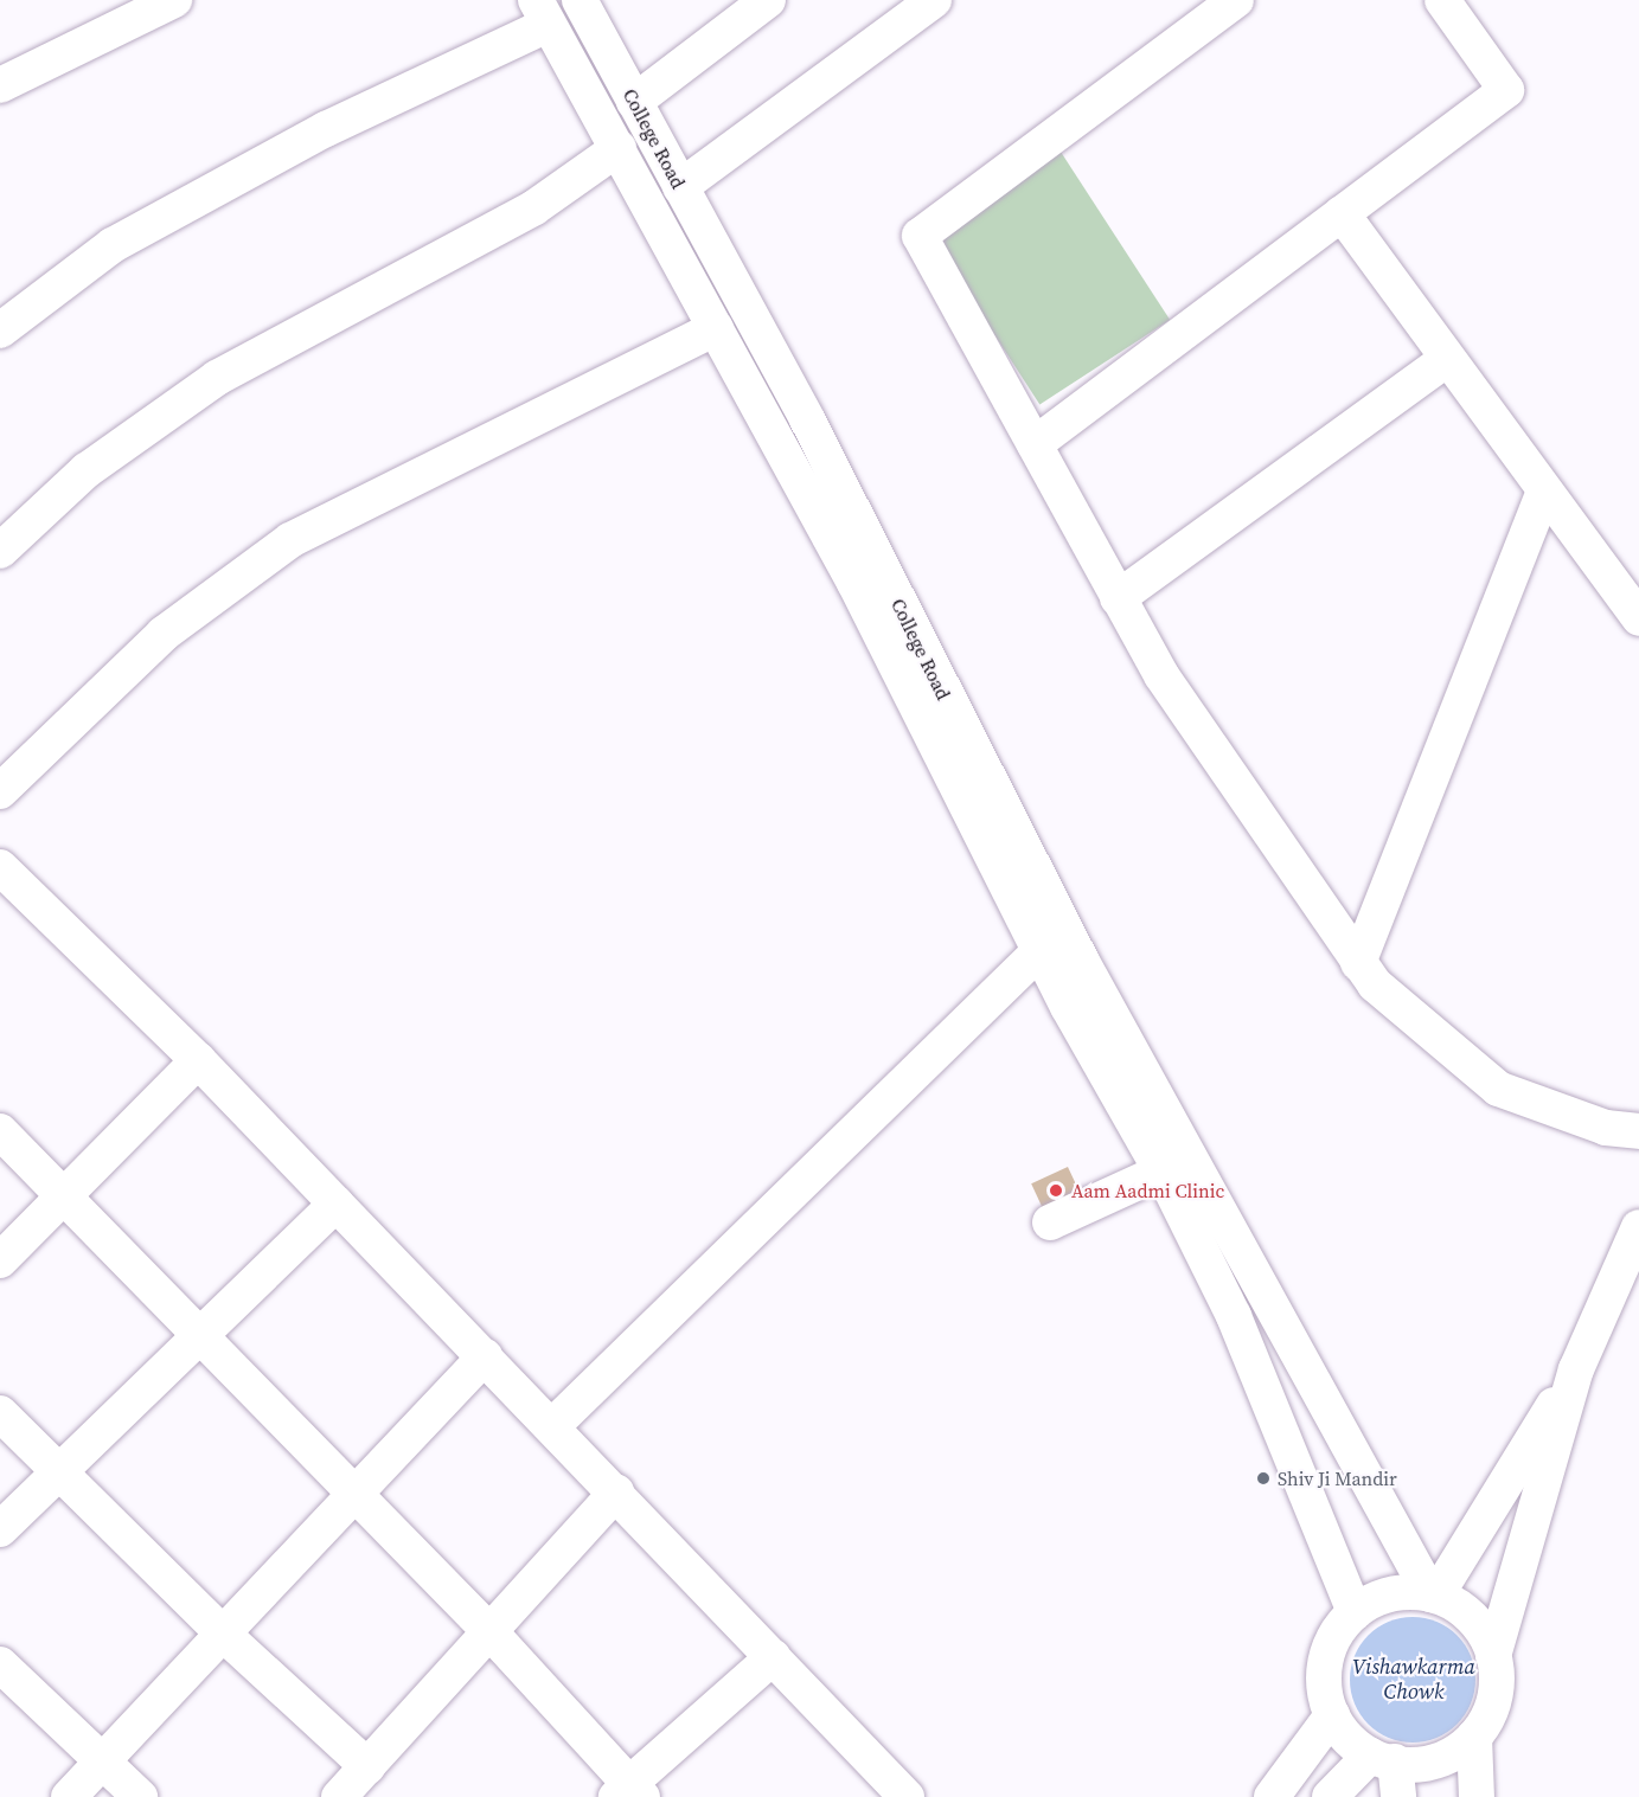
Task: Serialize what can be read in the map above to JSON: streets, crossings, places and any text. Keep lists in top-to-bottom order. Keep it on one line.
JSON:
{"streets":{"street":["College Road"]},"water":["Vishawkarma Chowk"],"places":["Aam Aadmi Clinic","Shiv Ji Mandir"]}
